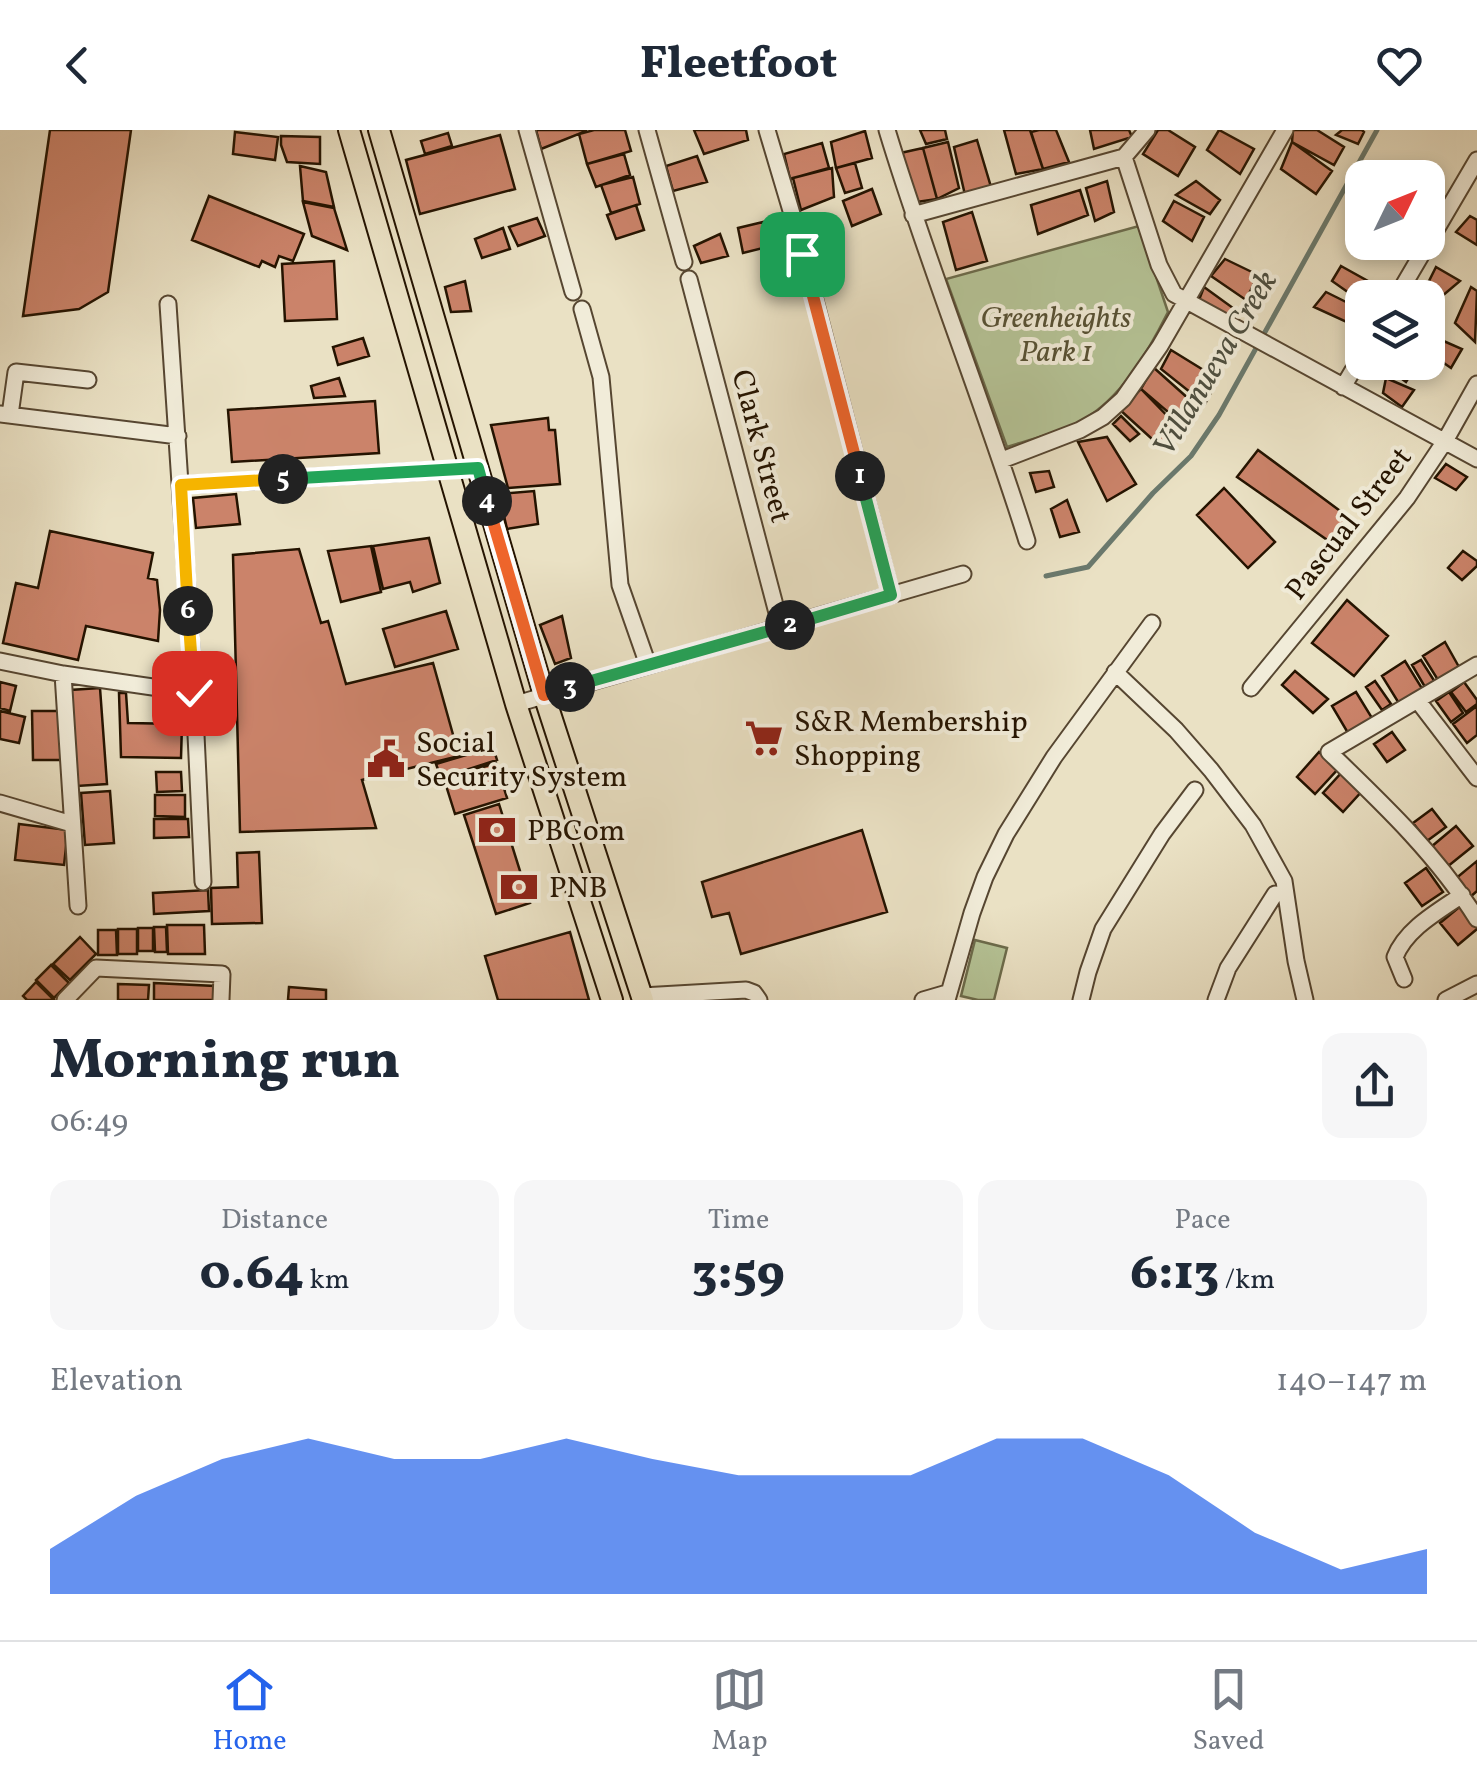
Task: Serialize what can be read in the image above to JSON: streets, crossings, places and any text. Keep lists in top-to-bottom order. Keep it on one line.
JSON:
{"streets":{"street":["Clark Street","Pascual Street"]},"water":["Villanueva Creek"],"parks":["Greenheights Park 1"],"places":{"supermarket":["S&R Membership Shopping"],"public building":["Social Security System"],"bank":["PBCom","PNB"]},"north":"top right","page":{"header":"Fleetfoot","pins":["1","5","4","6","2","3"],"heading":["Morning run","06:49"],"stats":[["Distance","0.64 km"],["Time","3:59"],["Pace","6:13 /km"]],"chart":["Elevation","140–147 m"],"tabs":["Home","Map","Saved"]}}
